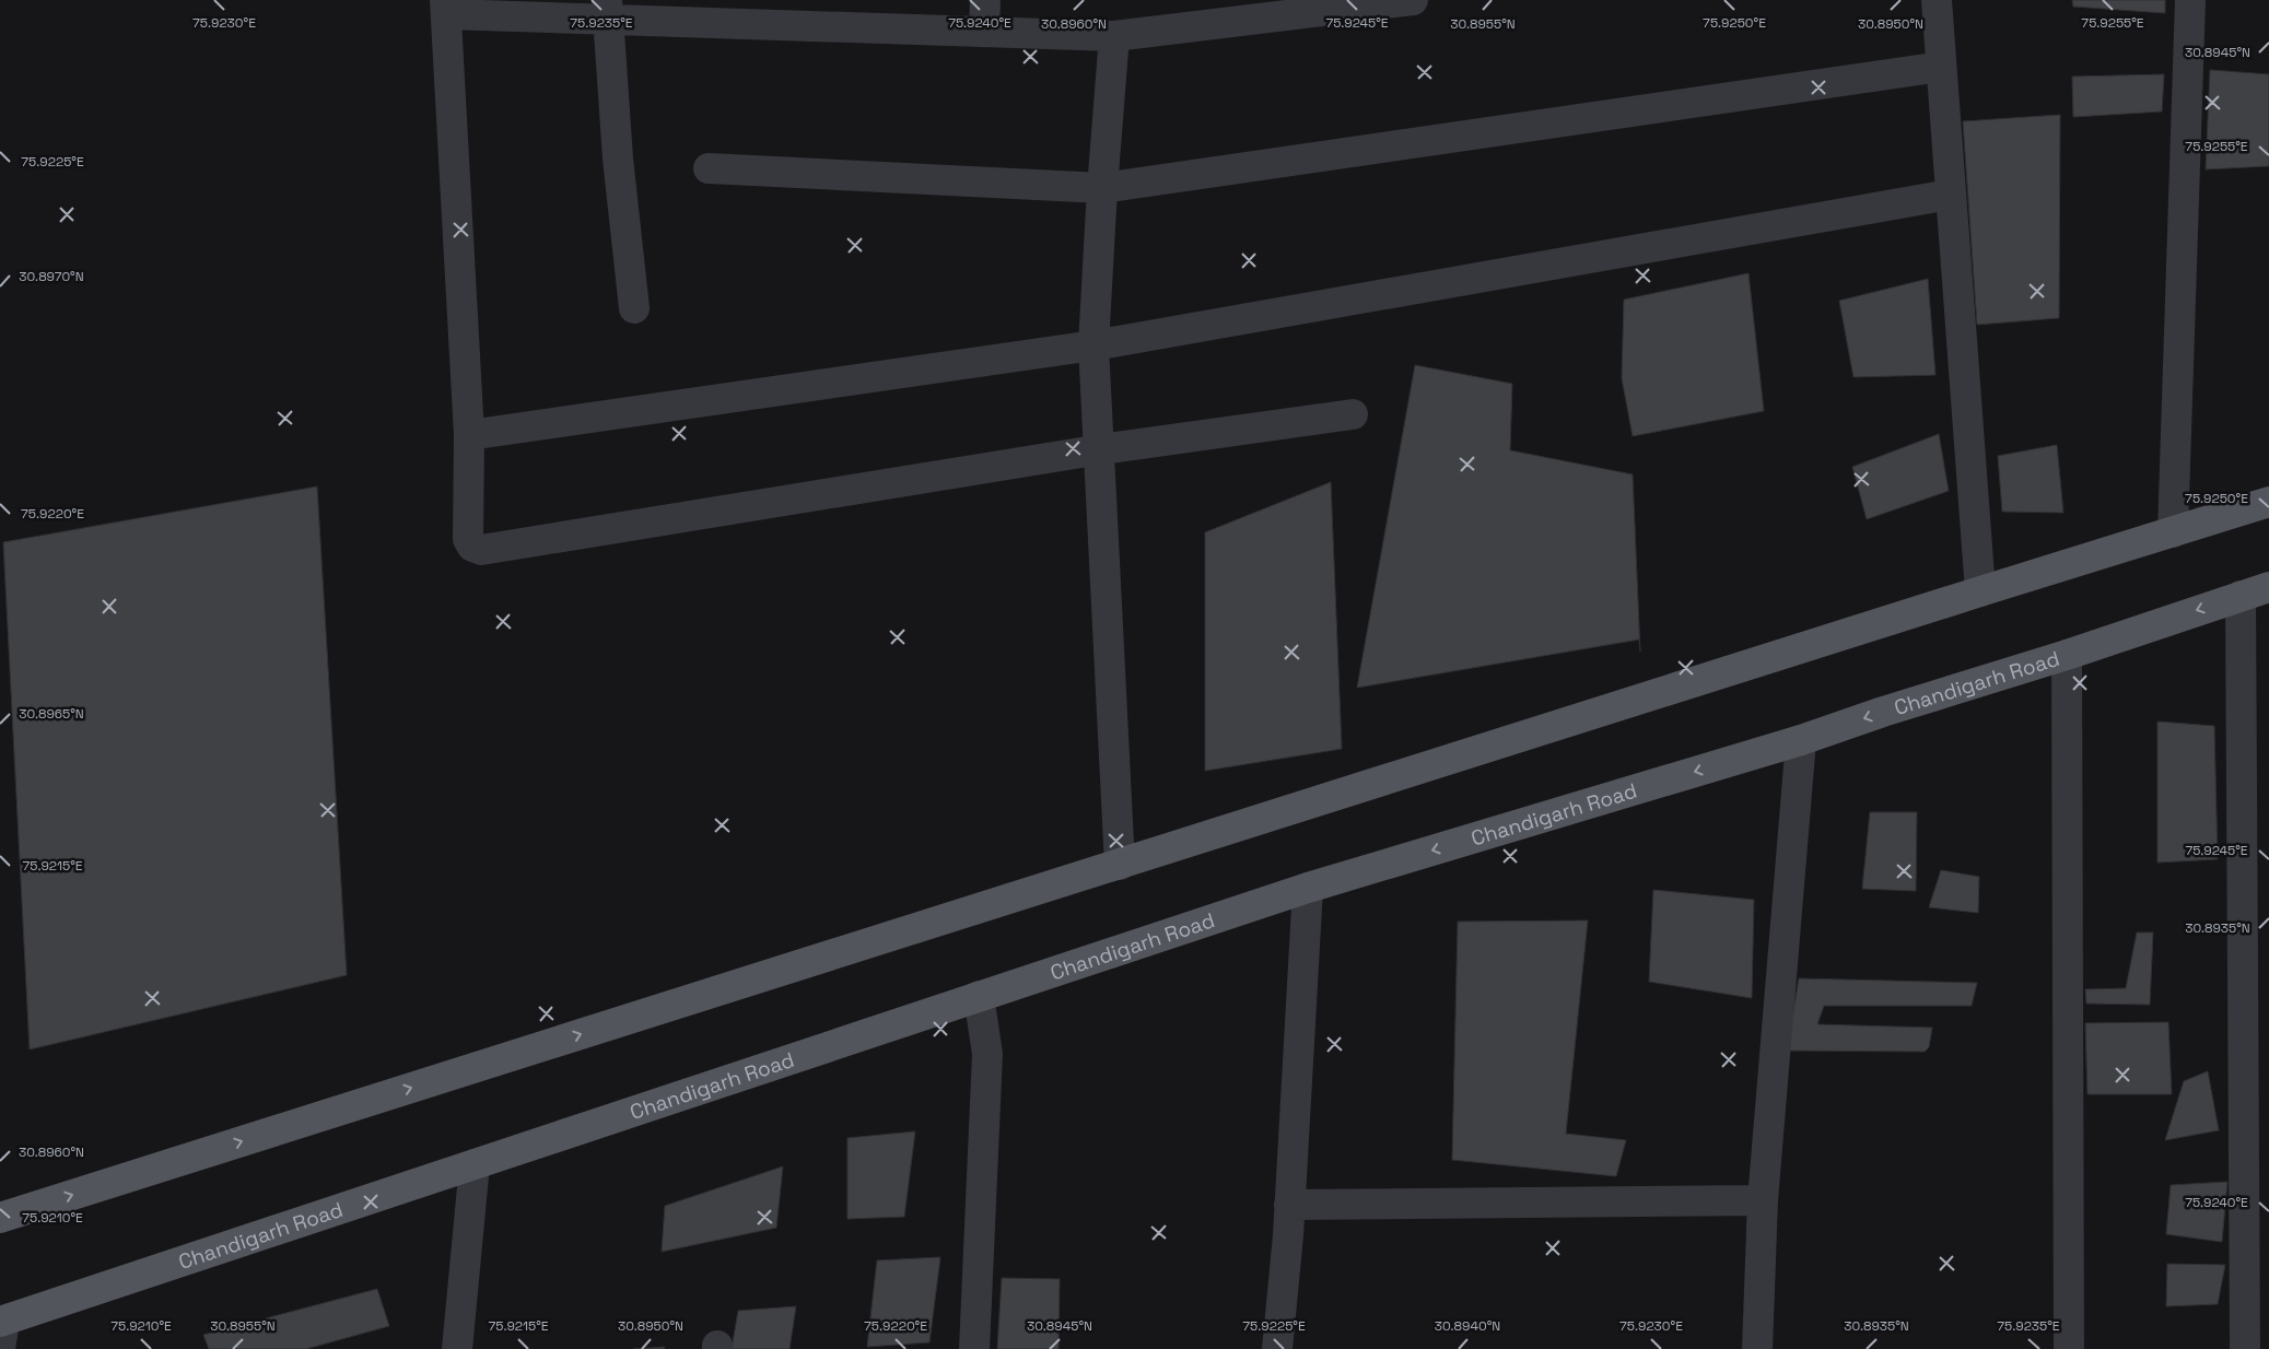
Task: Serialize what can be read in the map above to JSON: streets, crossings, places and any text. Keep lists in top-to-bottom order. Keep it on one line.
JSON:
{"streets":{"main road":["Chandigarh Road"]},"coordinates":["75.9230°E","75.9235°E","75.9240°E","75.9245°E","75.9250°E","75.9255°E","30.8960°N","30.8955°N","30.8950°N","30.8945°N","75.9225°E","30.8970°N","75.9220°E","30.8965°N","75.9215°E","30.8935°N","75.9210°E","30.8940°N"]}
